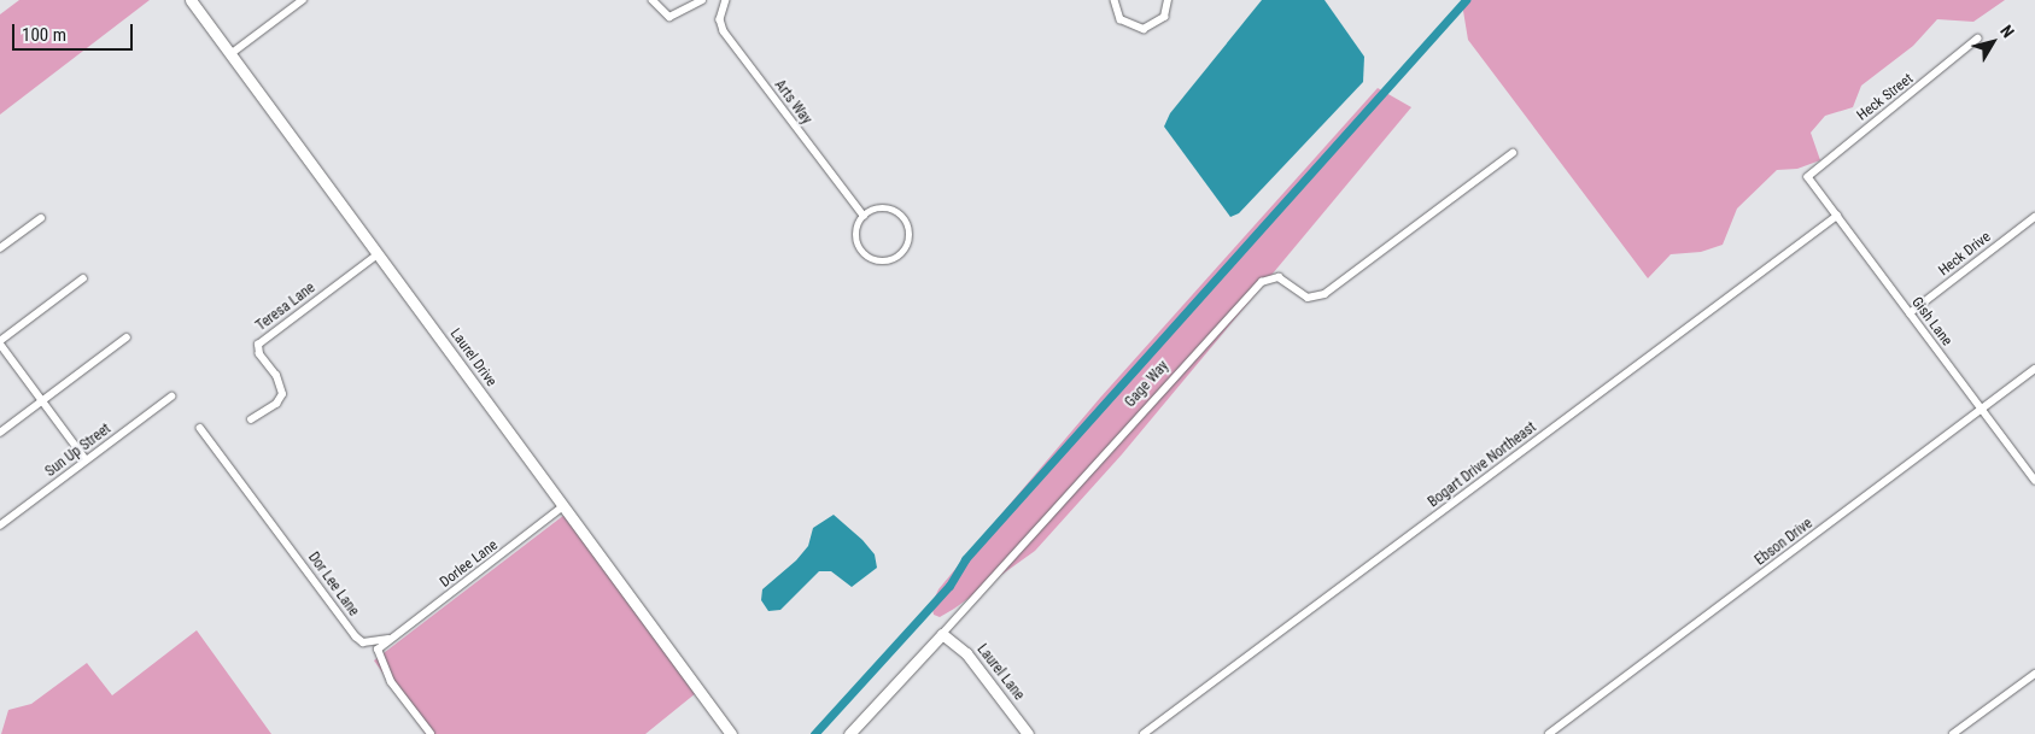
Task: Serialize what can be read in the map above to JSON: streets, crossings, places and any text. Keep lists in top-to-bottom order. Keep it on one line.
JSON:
{"streets":{"street":["Heck Street","Arts Way","Heck Drive","Teresa Lane","Gish Lane","Laurel Drive","Gage Way","Sun Up Street","Bogart Drive Northeast","Ebson Drive","Dorlee Lane","Dor Lee Lane","Laurel Lane"]},"crossings":[["Heck Street","Gish Lane"],["Heck Drive","Gish Lane"],["Teresa Lane","Laurel Drive"],["Gish Lane","Bogart Drive Northeast"],["Gish Lane","Ebson Drive"],["Laurel Drive","Dorlee Lane"],["Gage Way","Laurel Lane"],["Dorlee Lane","Dor Lee Lane"]],"scale_bar":"100 m","north":"top right"}
